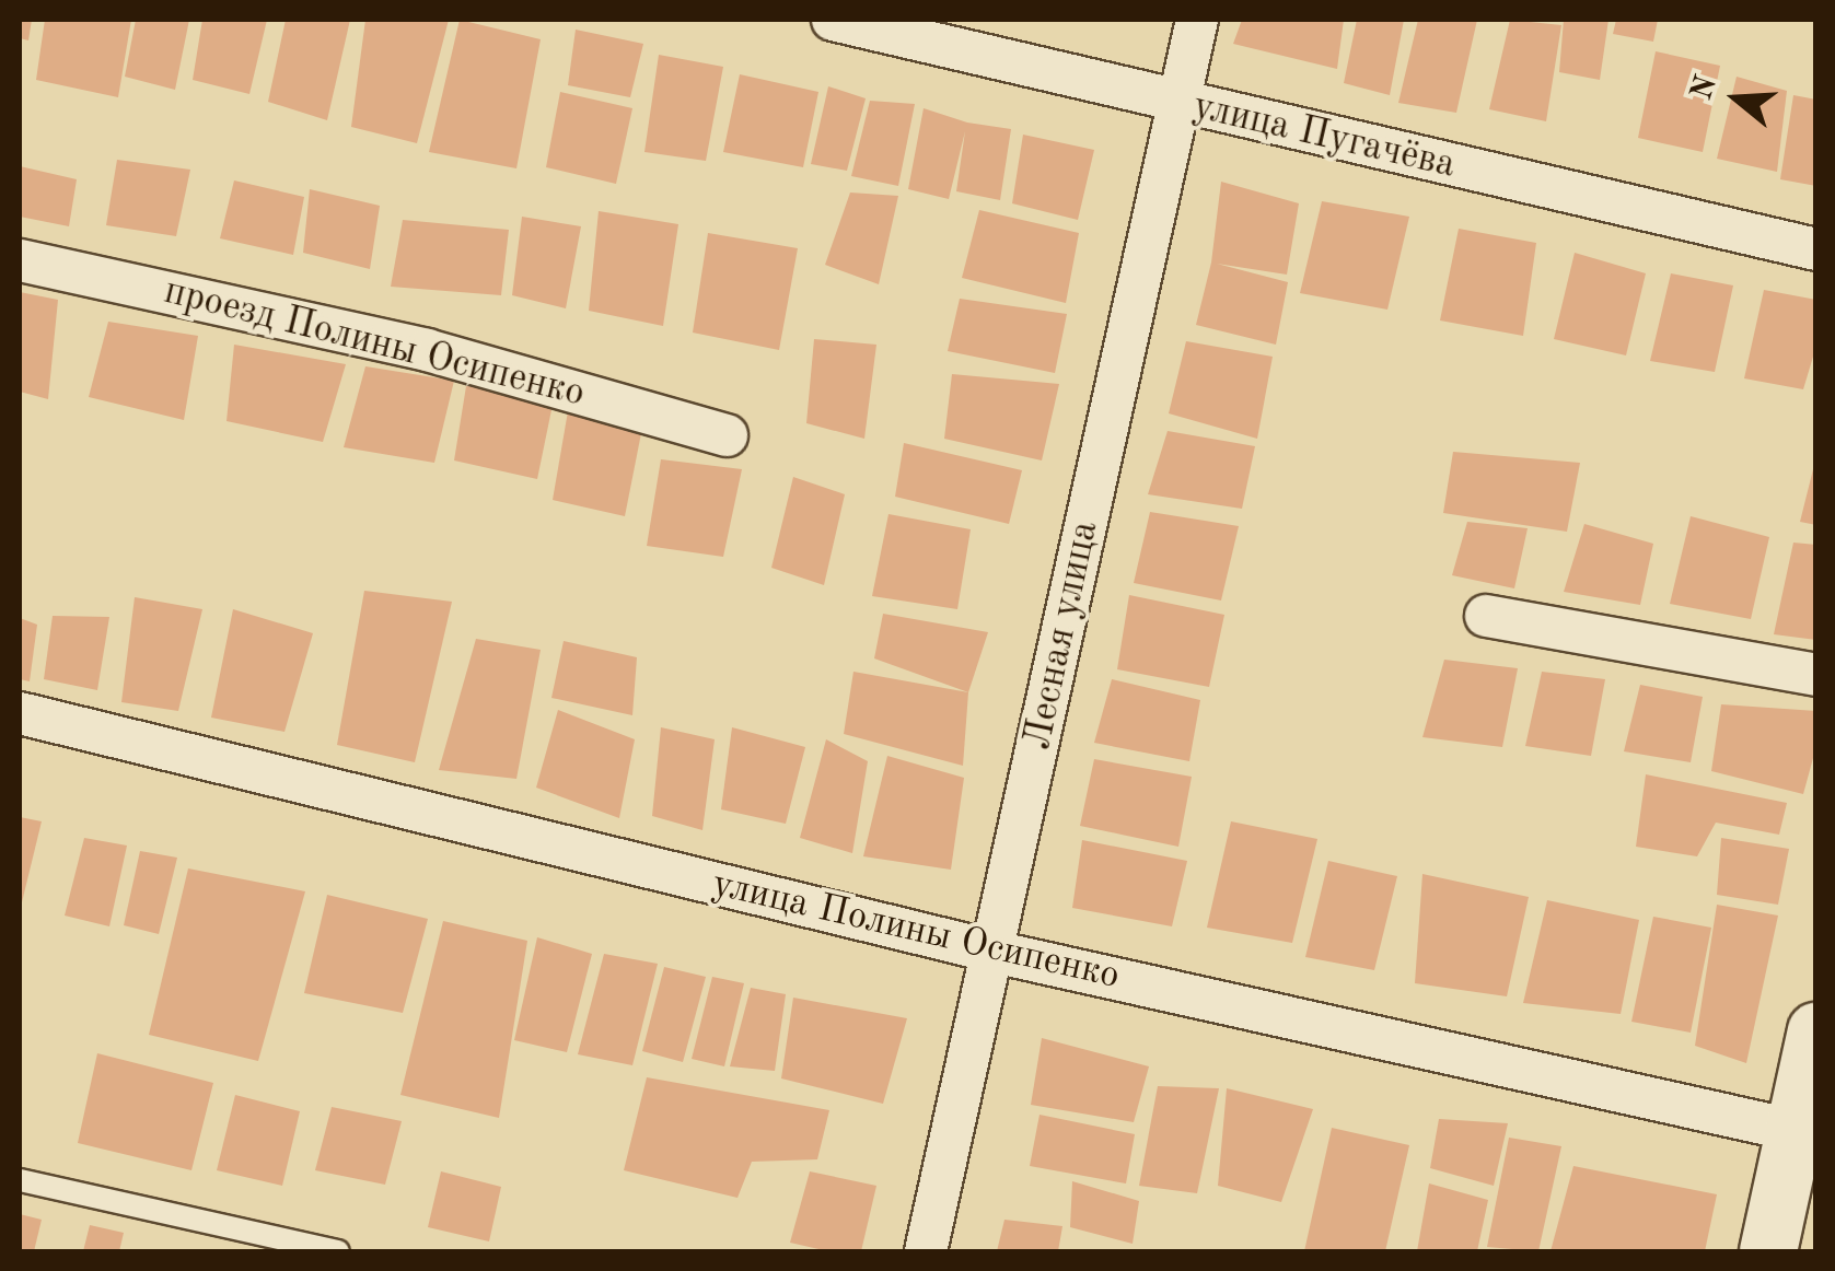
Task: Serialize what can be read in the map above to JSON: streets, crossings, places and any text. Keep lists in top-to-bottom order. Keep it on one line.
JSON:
{"streets":{"street":["улица Пугачёва","проезд Полины Осипенко","Лесная улица","улица Полины Осипенко"]},"crossings":[["улица Пугачёва","Лесная улица"],["Лесная улица","улица Полины Осипенко"]],"north":"left"}
